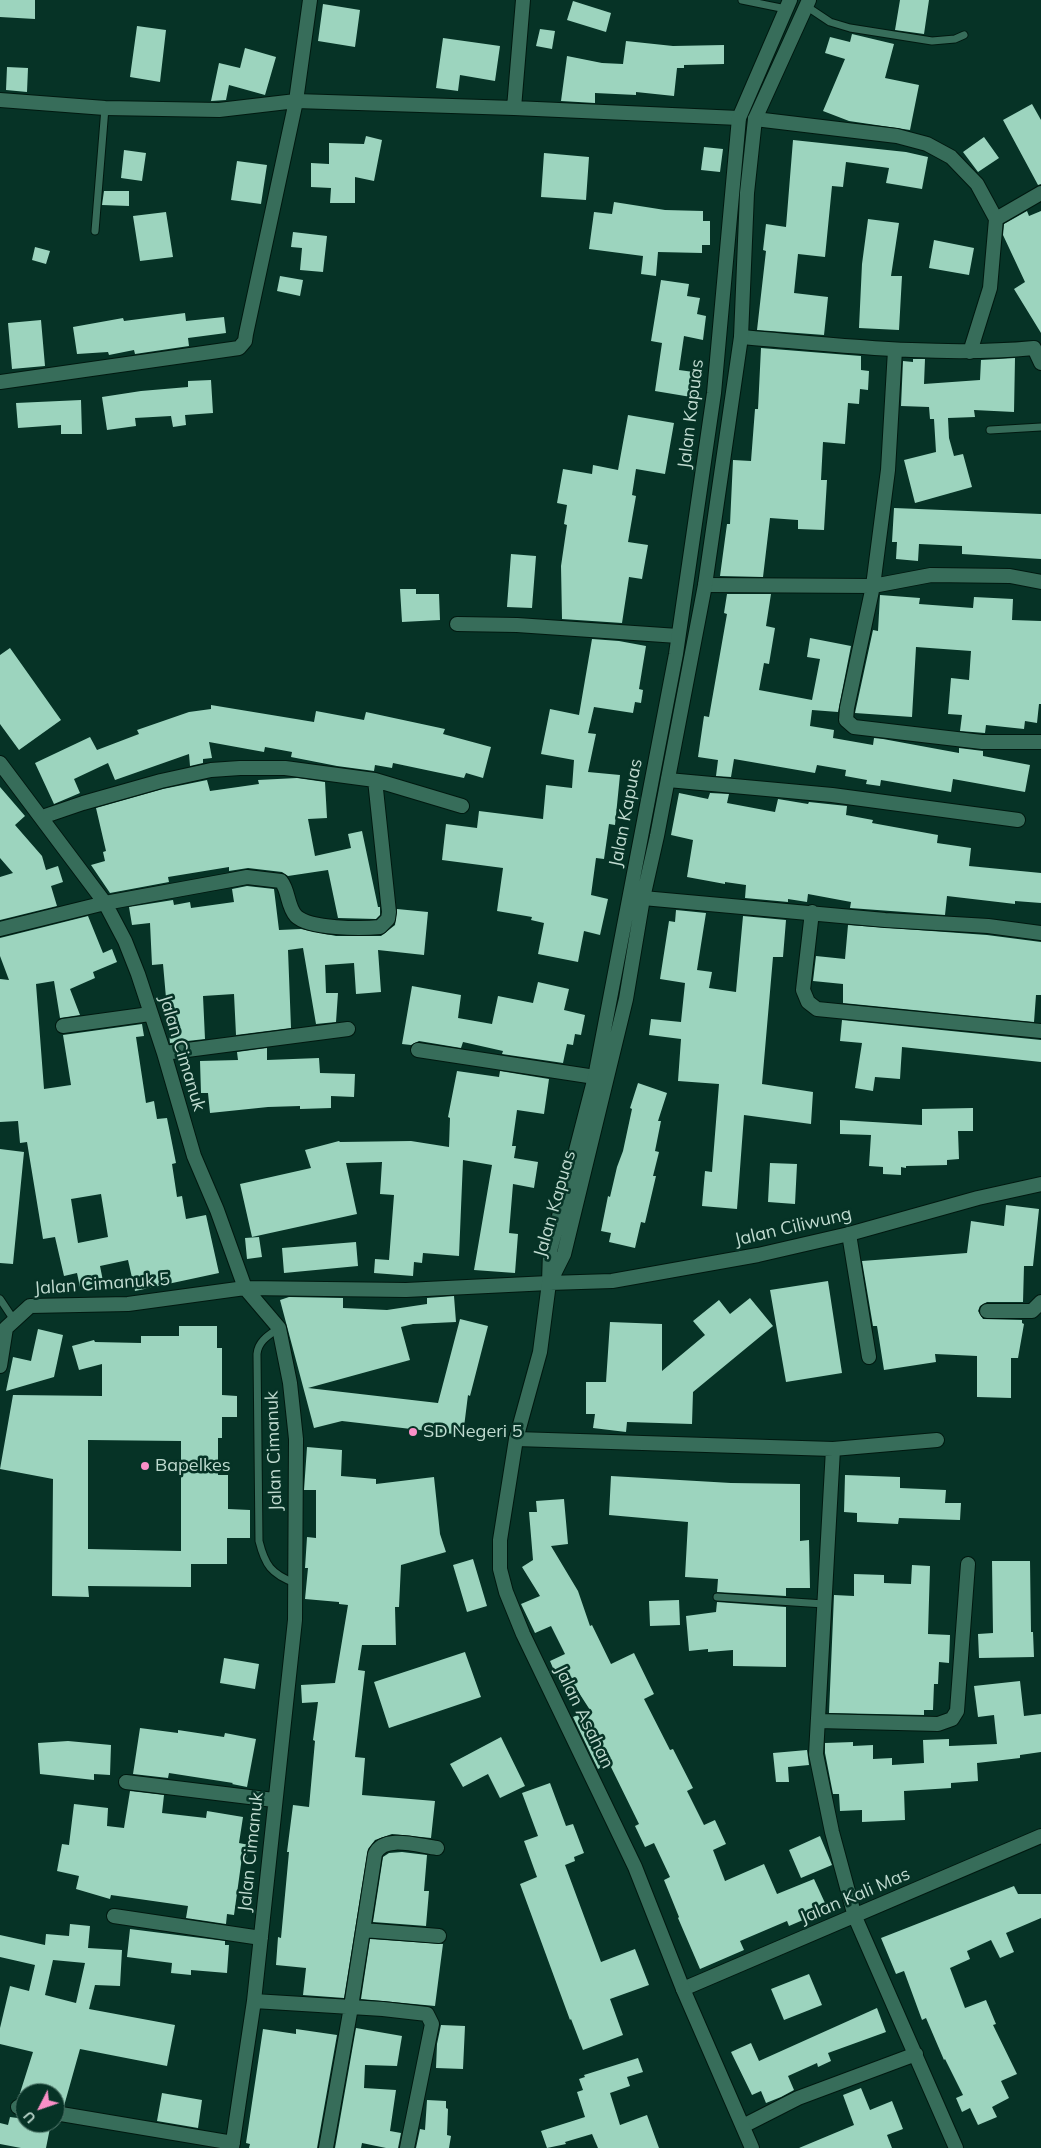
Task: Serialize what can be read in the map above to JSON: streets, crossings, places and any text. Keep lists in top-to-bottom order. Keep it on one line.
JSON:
{"streets":{"street":["Jalan Kapuas","Jalan Cimanuk","Jalan Ciliwung","Jalan Cimanuk 5","Jalan Asahan","Jalan Kali Mas"]},"crossings":[["Jalan Kapuas","Jalan Ciliwung"],["Jalan Kapuas","Jalan Asahan"],["Jalan Cimanuk","Jalan Ciliwung"],["Jalan Cimanuk","Jalan Cimanuk 5"],["Jalan Ciliwung","Jalan Cimanuk 5"],["Jalan Ciliwung","Jalan Asahan"],["Jalan Asahan","Jalan Kali Mas"]],"places":["SD Negeri 5","Bapelkes"],"north":"bottom left"}
